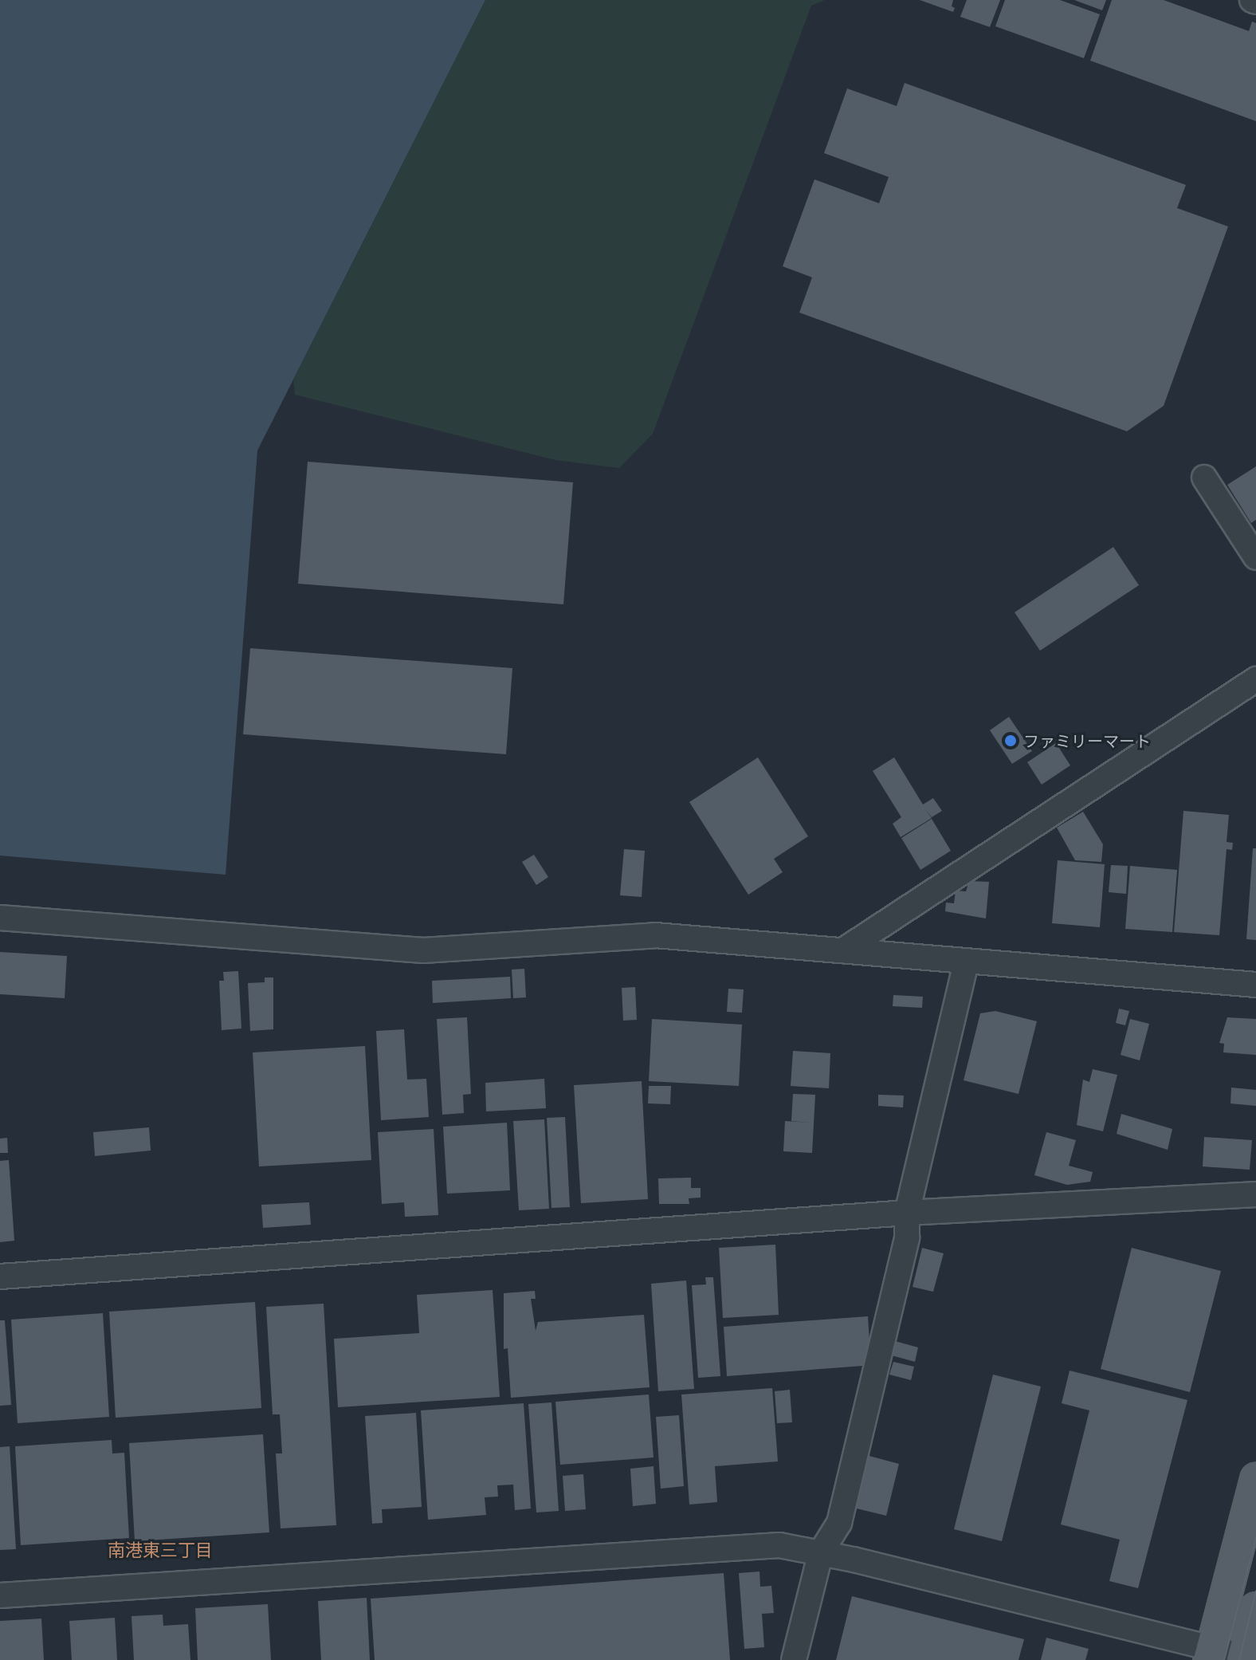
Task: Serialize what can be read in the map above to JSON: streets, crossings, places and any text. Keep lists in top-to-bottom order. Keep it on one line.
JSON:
{"districts":["南港東三丁目"],"places":["ファミリーマート"]}
